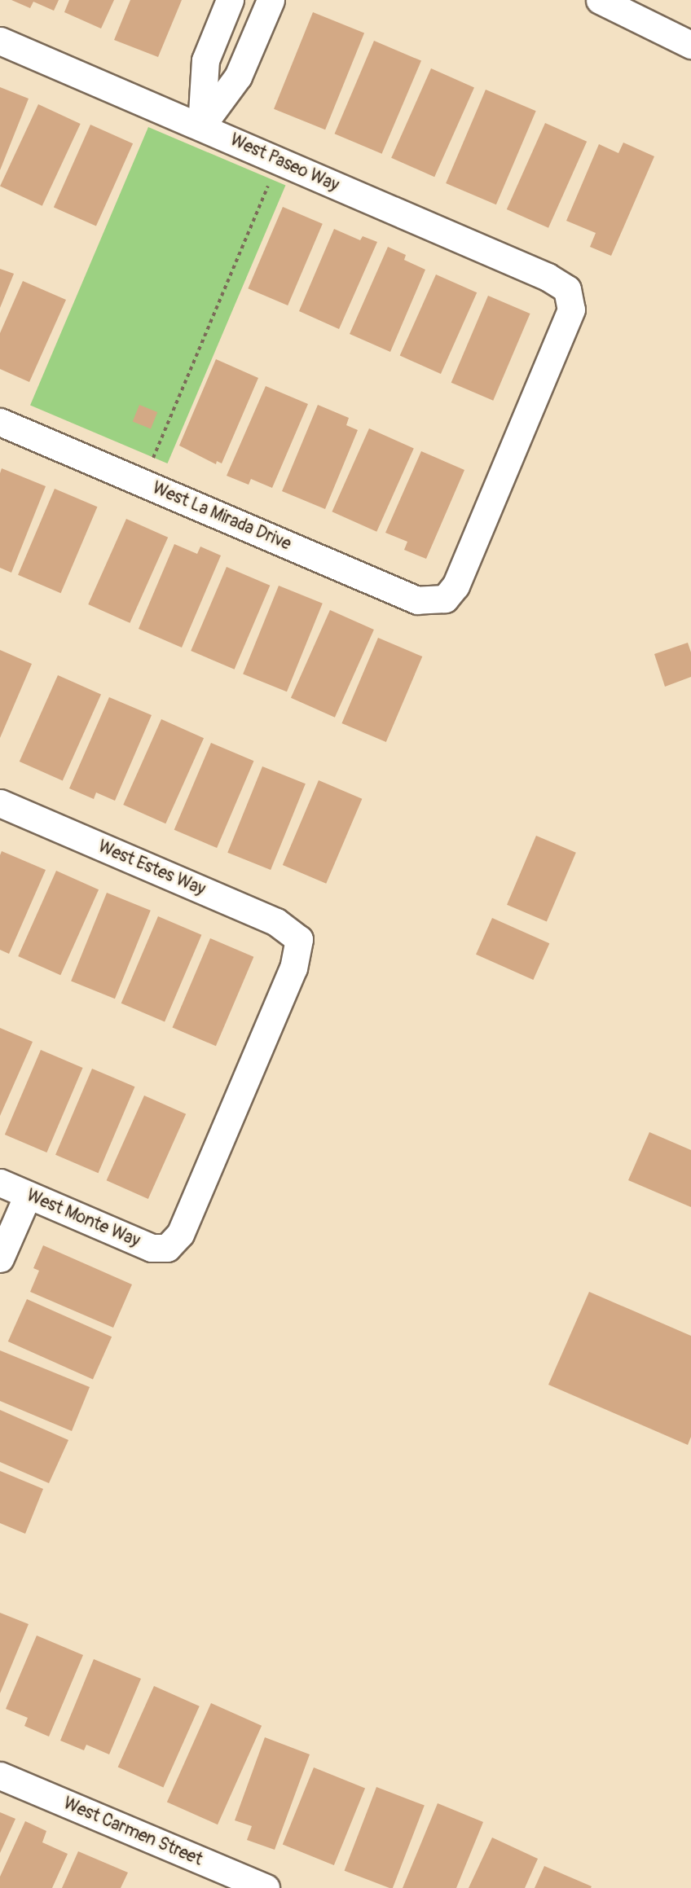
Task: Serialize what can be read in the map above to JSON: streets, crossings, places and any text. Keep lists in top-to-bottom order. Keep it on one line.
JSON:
{"streets":{"street":["West Paseo Way","West La Mirada Drive","West Estes Way","West Monte Way","West Carmen Street"]},"crossings":[["West Paseo Way","West La Mirada Drive"],["West Estes Way","West Monte Way"]]}
